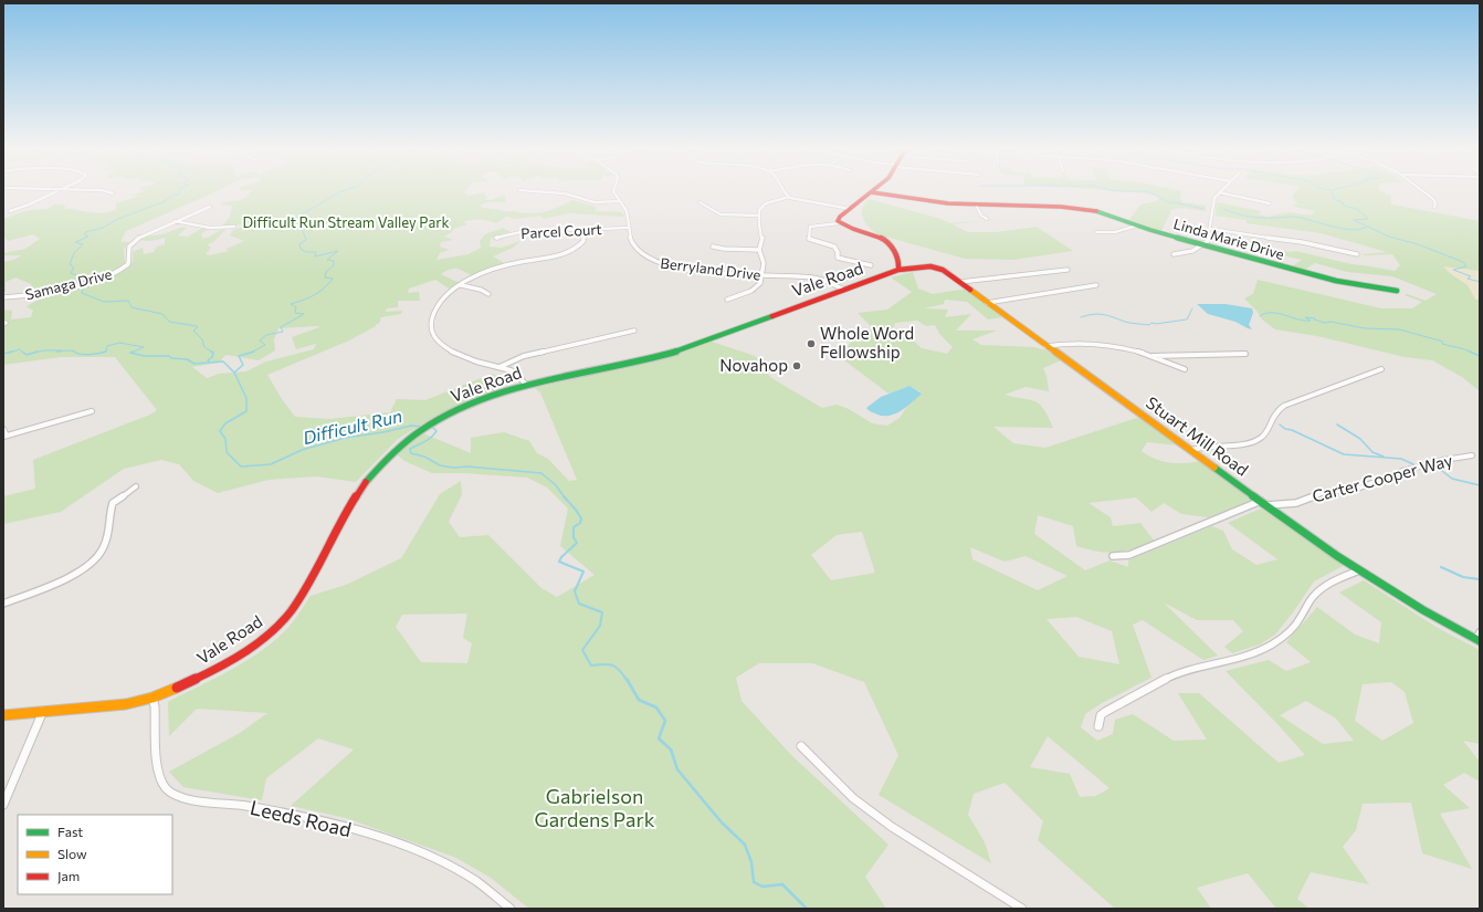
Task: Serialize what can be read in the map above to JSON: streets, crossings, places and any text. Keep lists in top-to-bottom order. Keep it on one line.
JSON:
{"streets":{"main road":["Linda Marie Drive","Vale Road","Stuart Mill Road"],"street":["Parcel Court","Berryland Drive","Samaga Drive","Carter Cooper Way","Leeds Road"]},"crossings":[["Parcel Court","Berryland Drive"],["Berryland Drive","Vale Road"],["Vale Road","Stuart Mill Road"],["Vale Road","Leeds Road"],["Stuart Mill Road","Carter Cooper Way"]],"water":["Difficult Run"],"parks":["Difficult Run Stream Valley Park","Gabrielson Gardens Park"],"places":["Whole Word Fellowship","Novahop"],"legend":["Fast","Slow","Jam"]}
